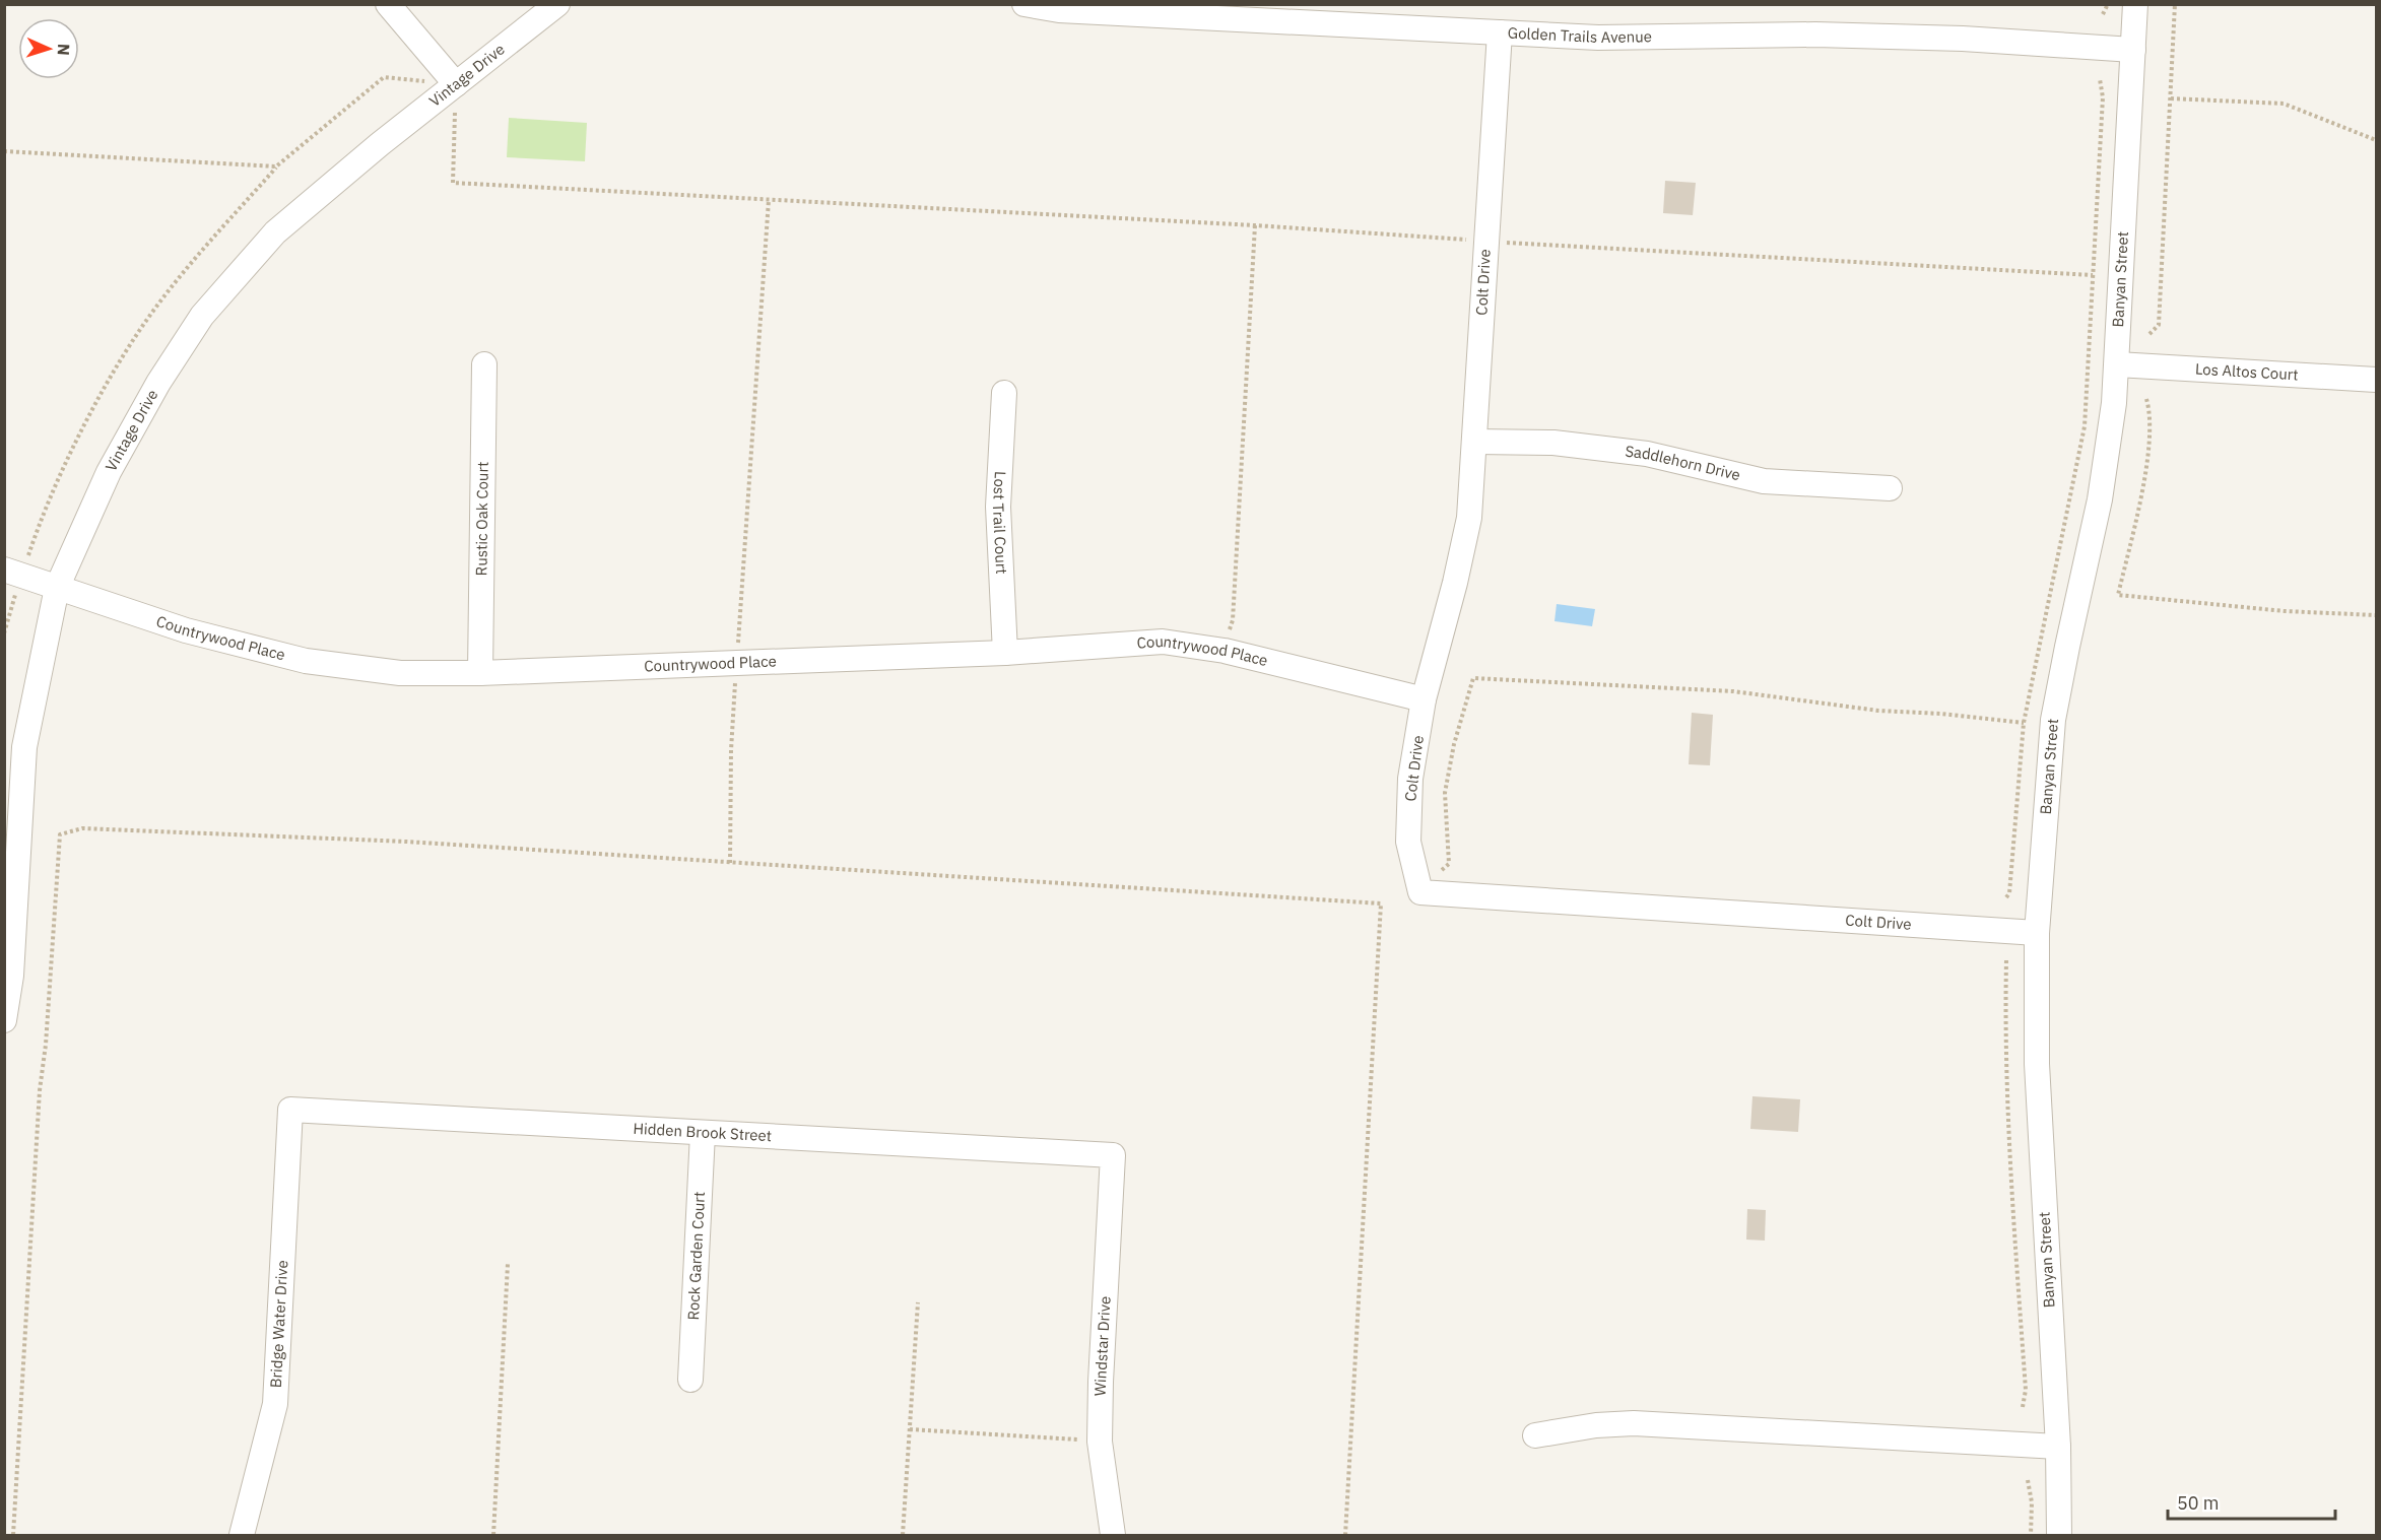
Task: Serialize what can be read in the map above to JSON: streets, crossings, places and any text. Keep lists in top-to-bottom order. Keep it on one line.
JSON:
{"streets":{"street":["Golden Trails Avenue","Vintage Drive","Banyan Street","Colt Drive","Los Altos Court","Saddlehorn Drive","Rustic Oak Court","Lost Trail Court","Countrywood Place","Hidden Brook Street","Rock Garden Court","Bridge Water Drive","Windstar Drive"]},"crossings":[["Golden Trails Avenue","Banyan Street"],["Golden Trails Avenue","Colt Drive"],["Vintage Drive","Countrywood Place"],["Banyan Street","Colt Drive"],["Banyan Street","Los Altos Court"],["Colt Drive","Saddlehorn Drive"],["Colt Drive","Countrywood Place"],["Rustic Oak Court","Countrywood Place"],["Lost Trail Court","Countrywood Place"],["Hidden Brook Street","Rock Garden Court"],["Hidden Brook Street","Bridge Water Drive"],["Hidden Brook Street","Windstar Drive"]],"scale_bar":"50 m","north":"right"}
